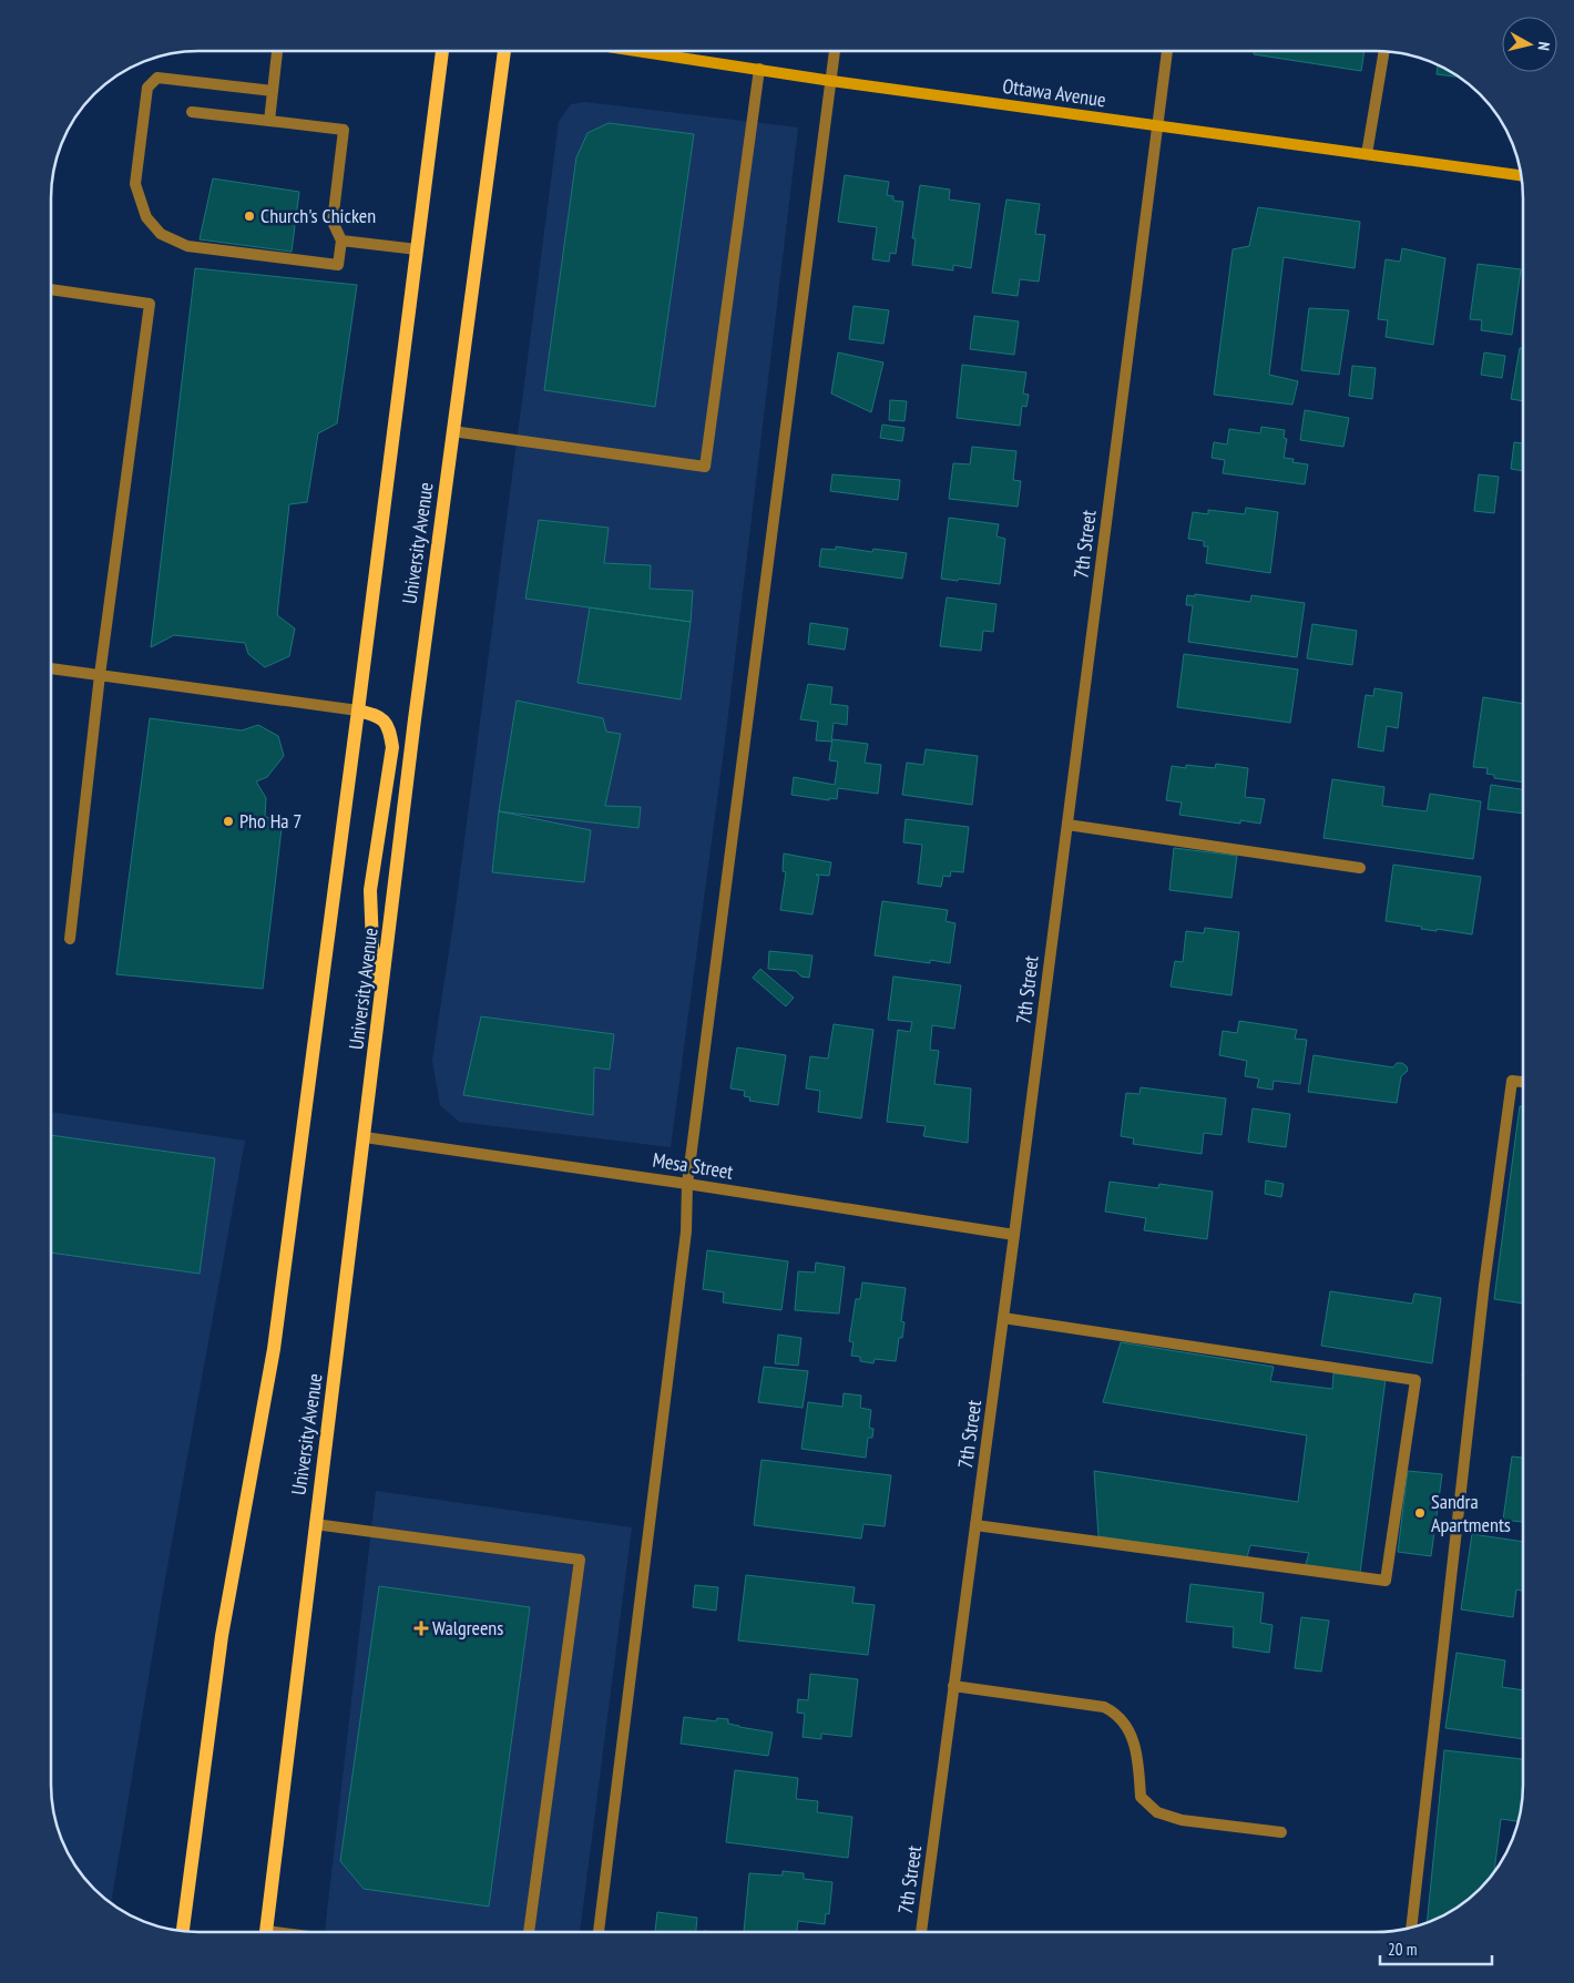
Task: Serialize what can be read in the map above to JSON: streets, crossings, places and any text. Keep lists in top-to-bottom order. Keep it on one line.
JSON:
{"streets":{"main road":["University Avenue"],"street":["Ottawa Avenue","7th Street","Mesa Street"]},"crossings":[["Ottawa Avenue","7th Street"],["University Avenue","Mesa Street"],["7th Street","Mesa Street"]],"places":{"other":["Church's Chicken","Pho Ha 7","Sandra Apartments"],"health":["Walgreens"]},"scale_bar":"20 m","north":"right"}
